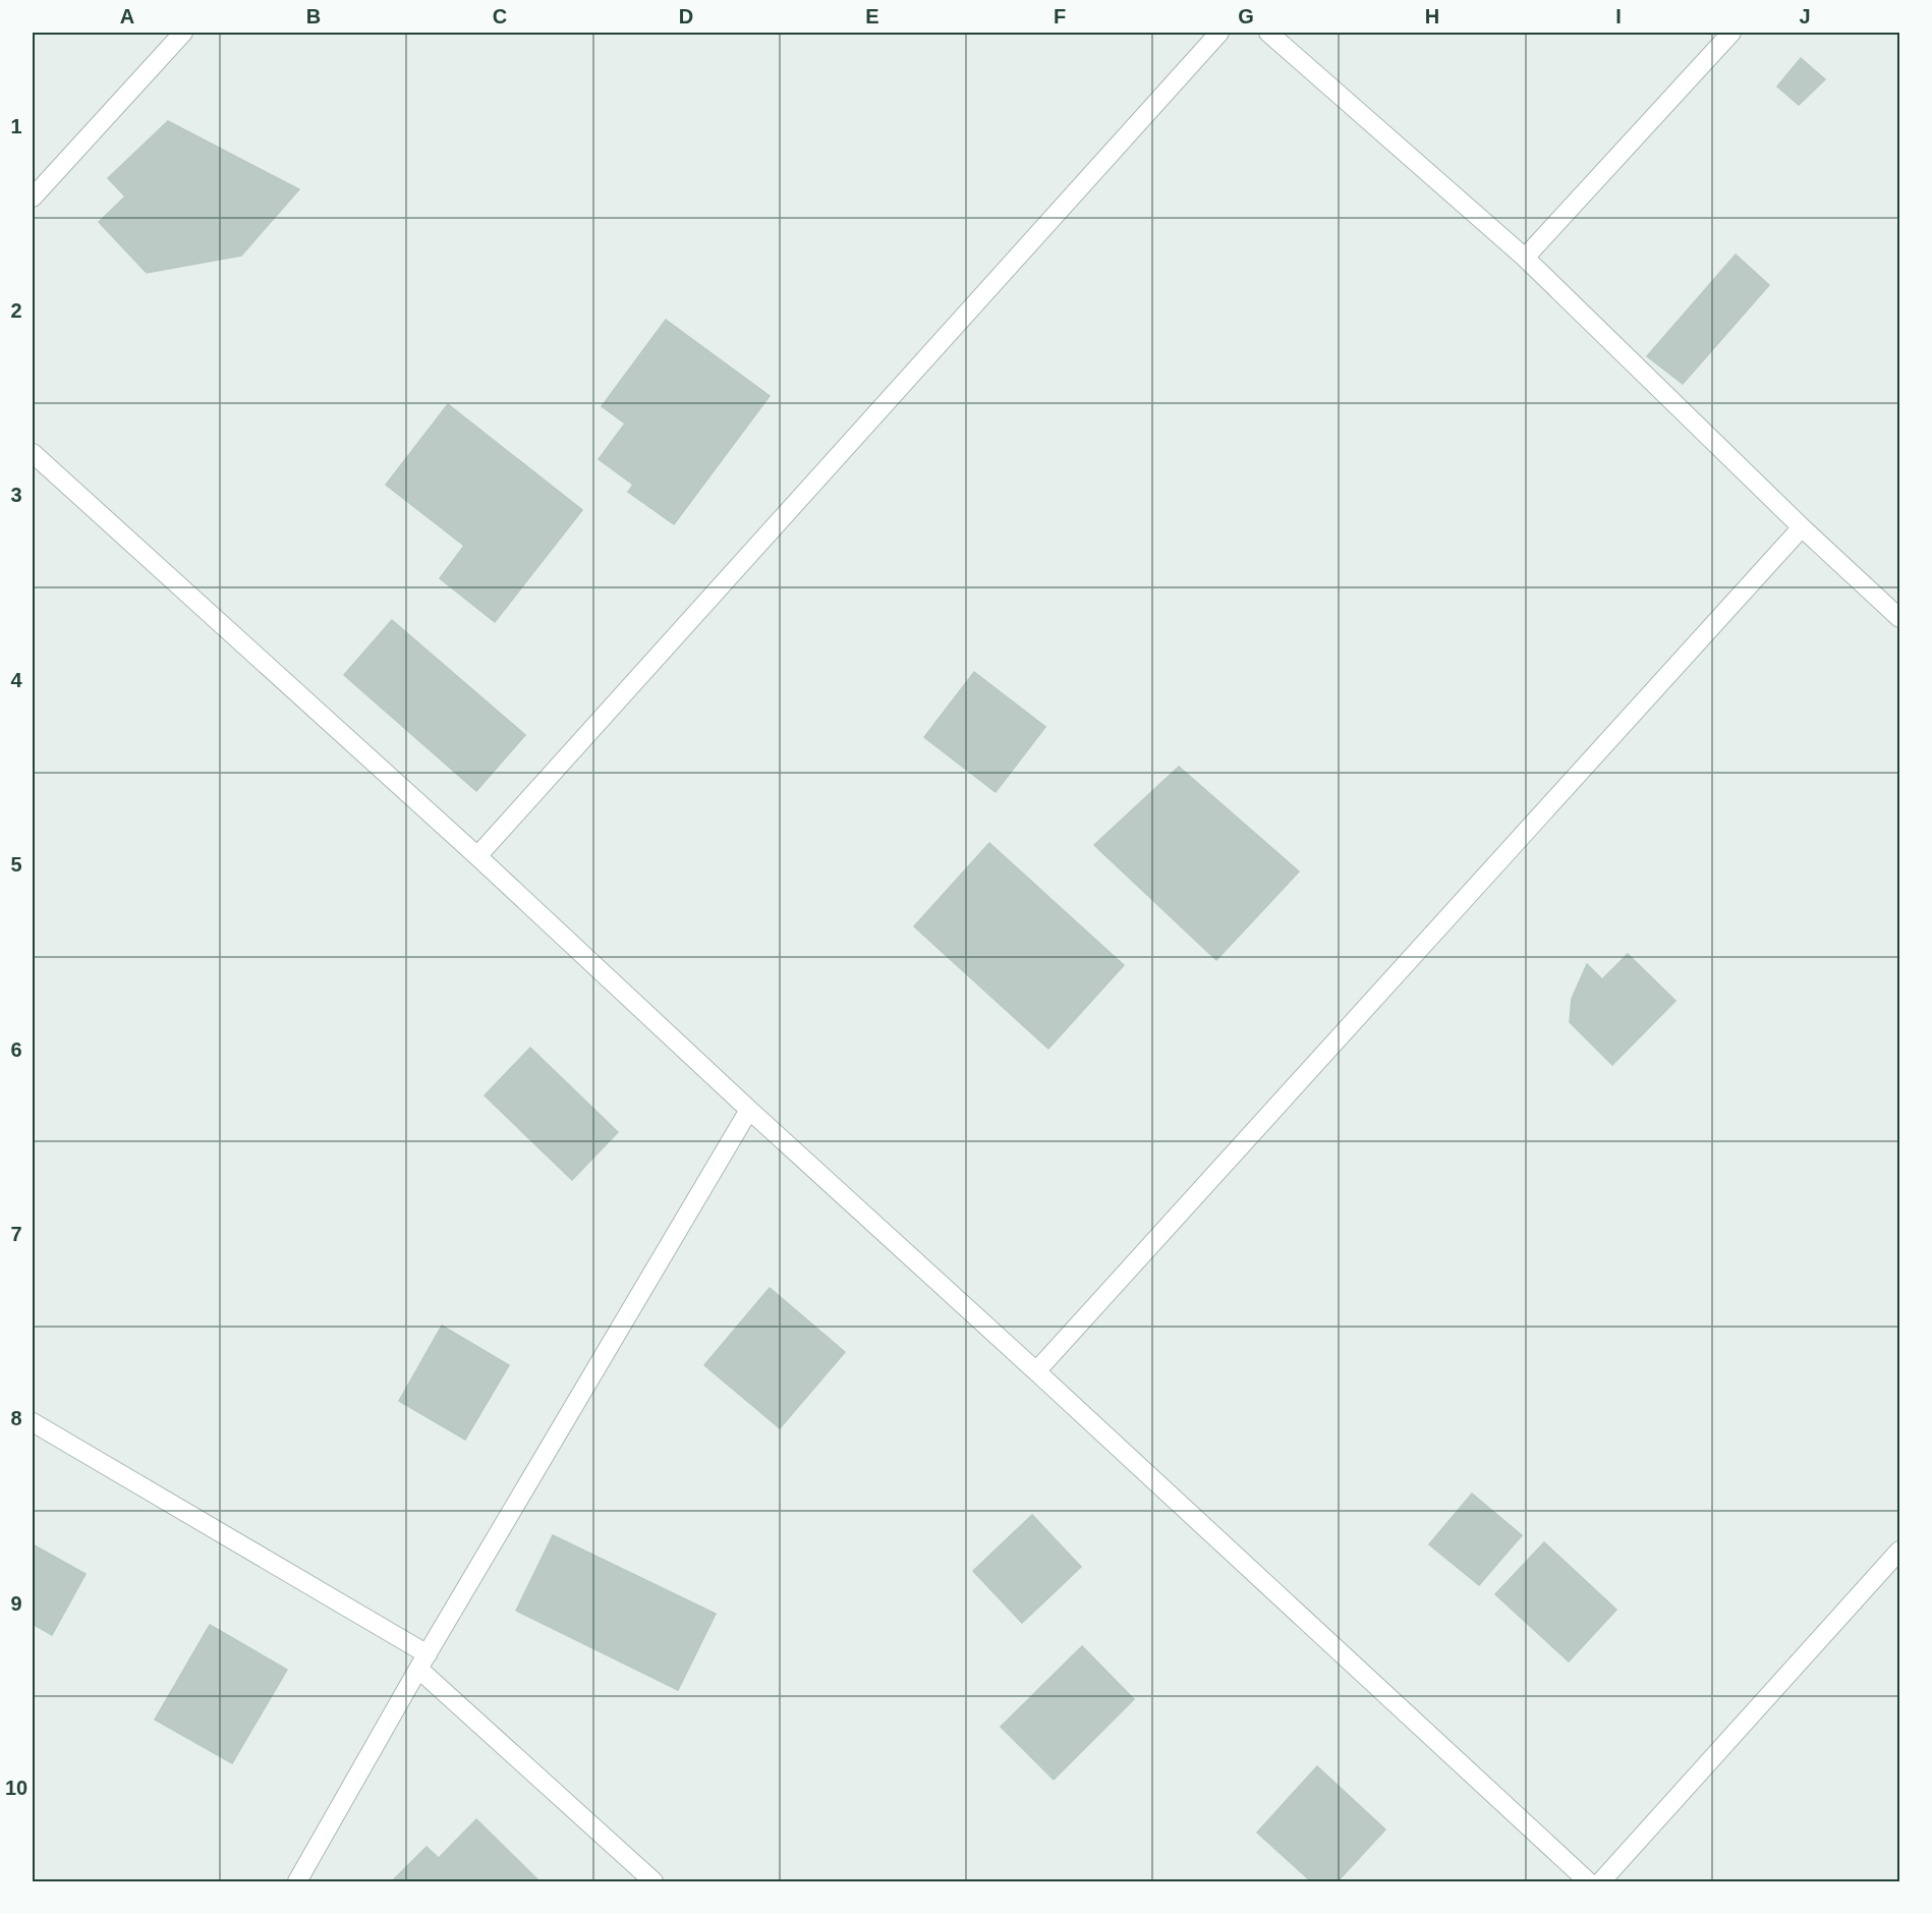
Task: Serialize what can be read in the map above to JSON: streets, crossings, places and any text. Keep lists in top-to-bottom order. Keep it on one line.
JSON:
{"grid":{"columns":["A","B","C","D","E","F","G","H","I","J"],"rows":["1","2","3","4","5","6","7","8","9","10"]}}
